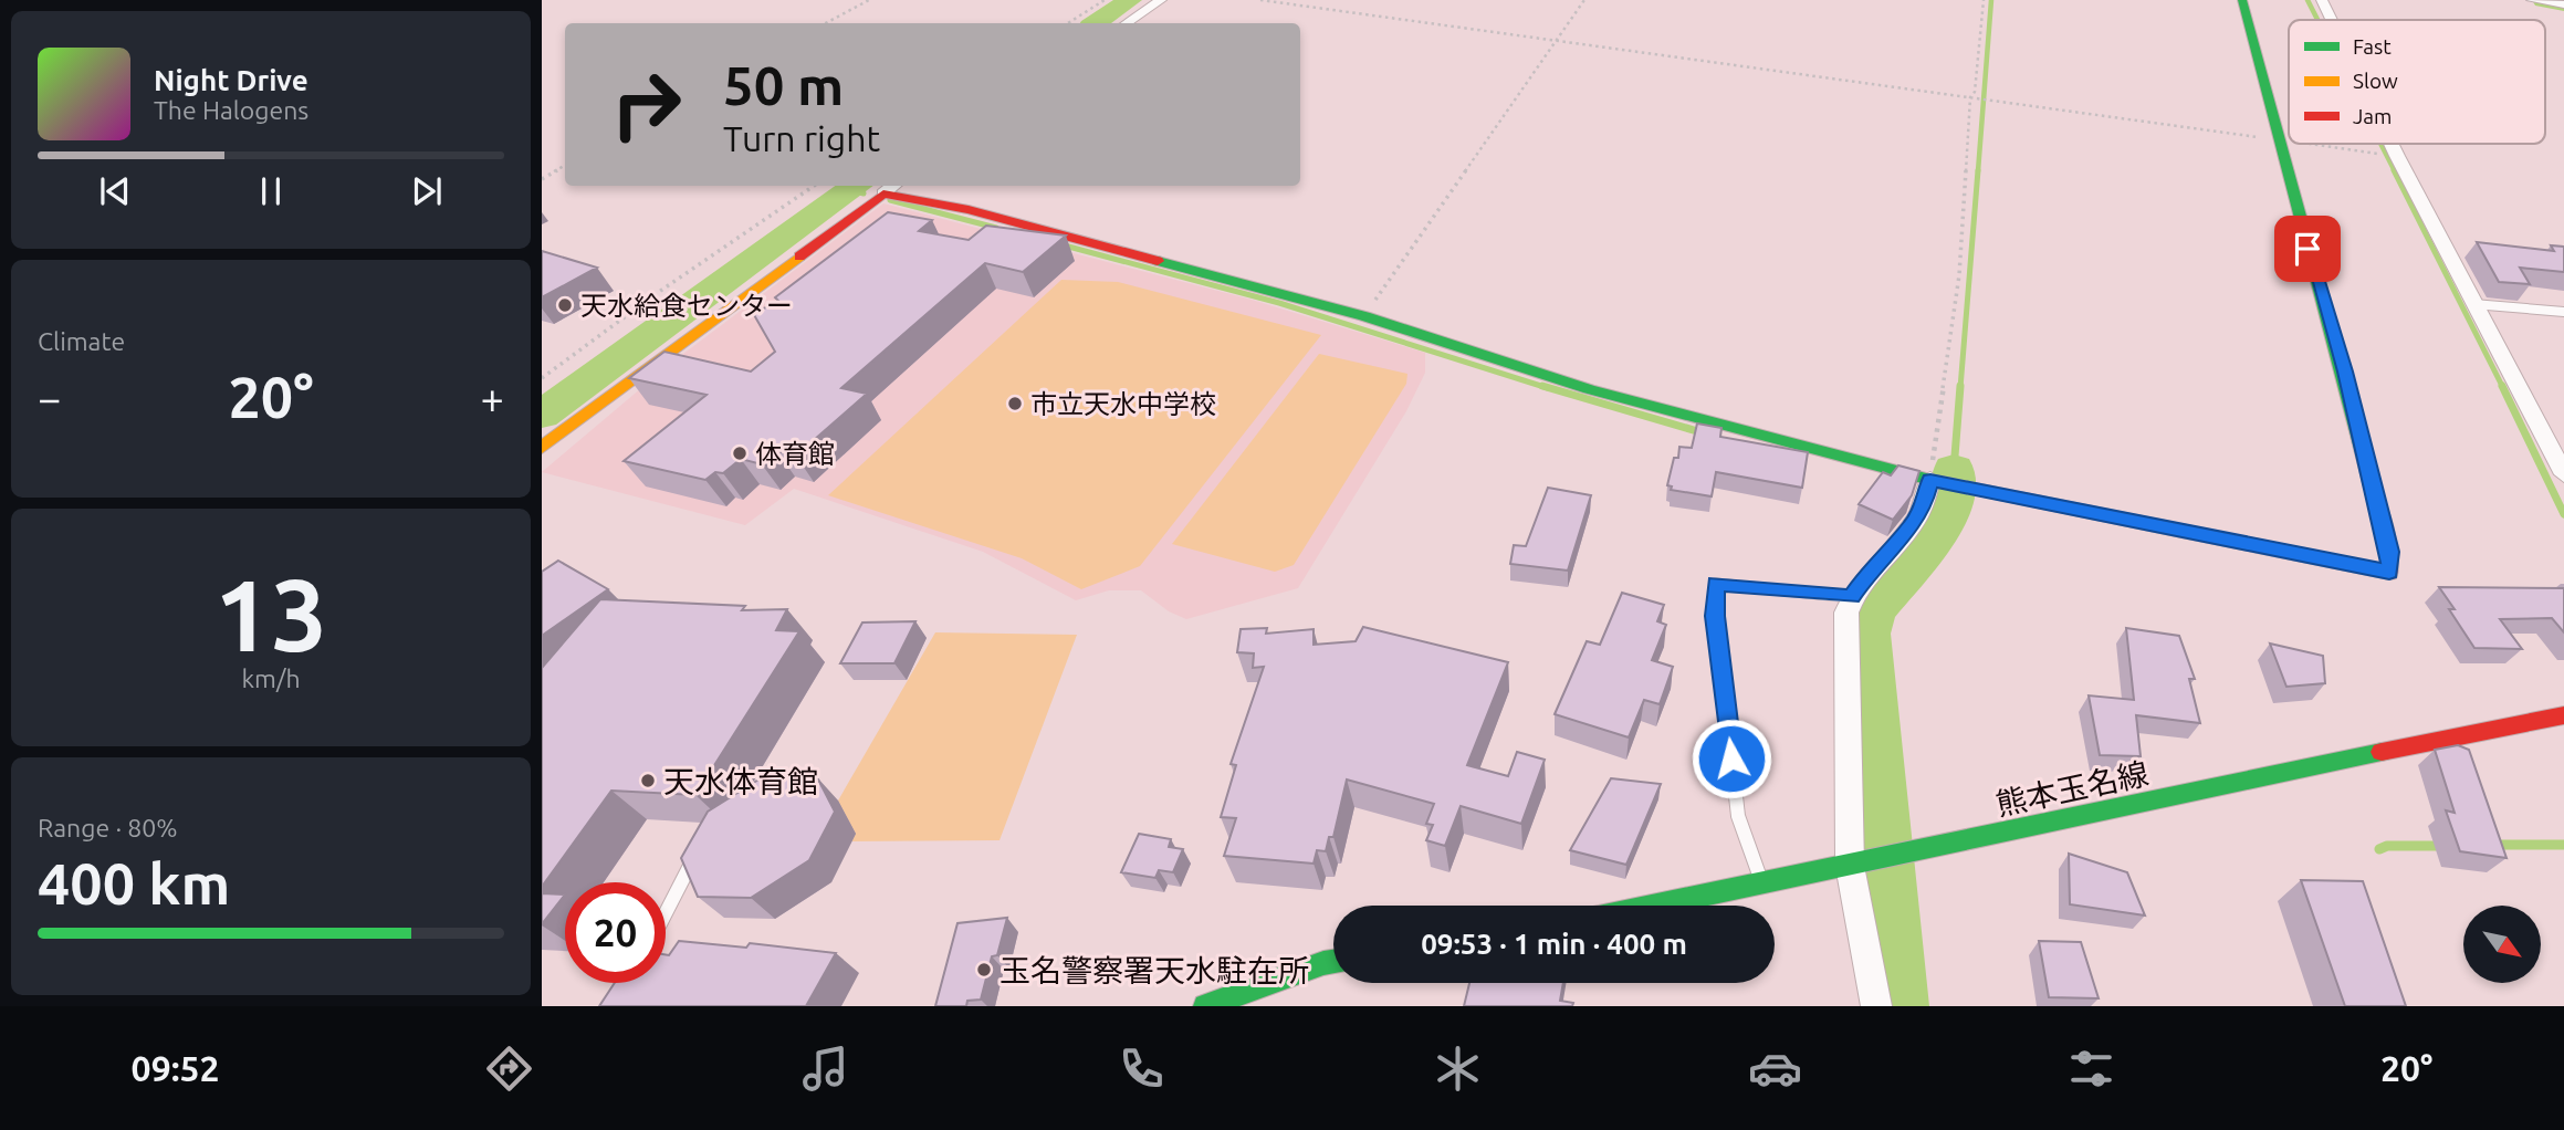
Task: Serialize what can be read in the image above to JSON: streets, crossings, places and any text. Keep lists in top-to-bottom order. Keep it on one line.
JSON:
{"streets":{"street":["熊本玉名線"]},"places":["天水給食センター","市立天水中学校","体育館","天水体育館","玉名警察署天水駐在所"],"legend":["Fast","Slow","Jam"],"north":"bottom right","page":{"turn":["50 m","Turn right"],"song":["Night Drive","The Halogens"],"tile":["Climate",["13","km/h"],["Range · 80%","400 km"]],"heat":["−","20°","+"],"limit":"20","trip":"09:53 · 1 min · 400 m","tabs":["09:52","20°"]}}
